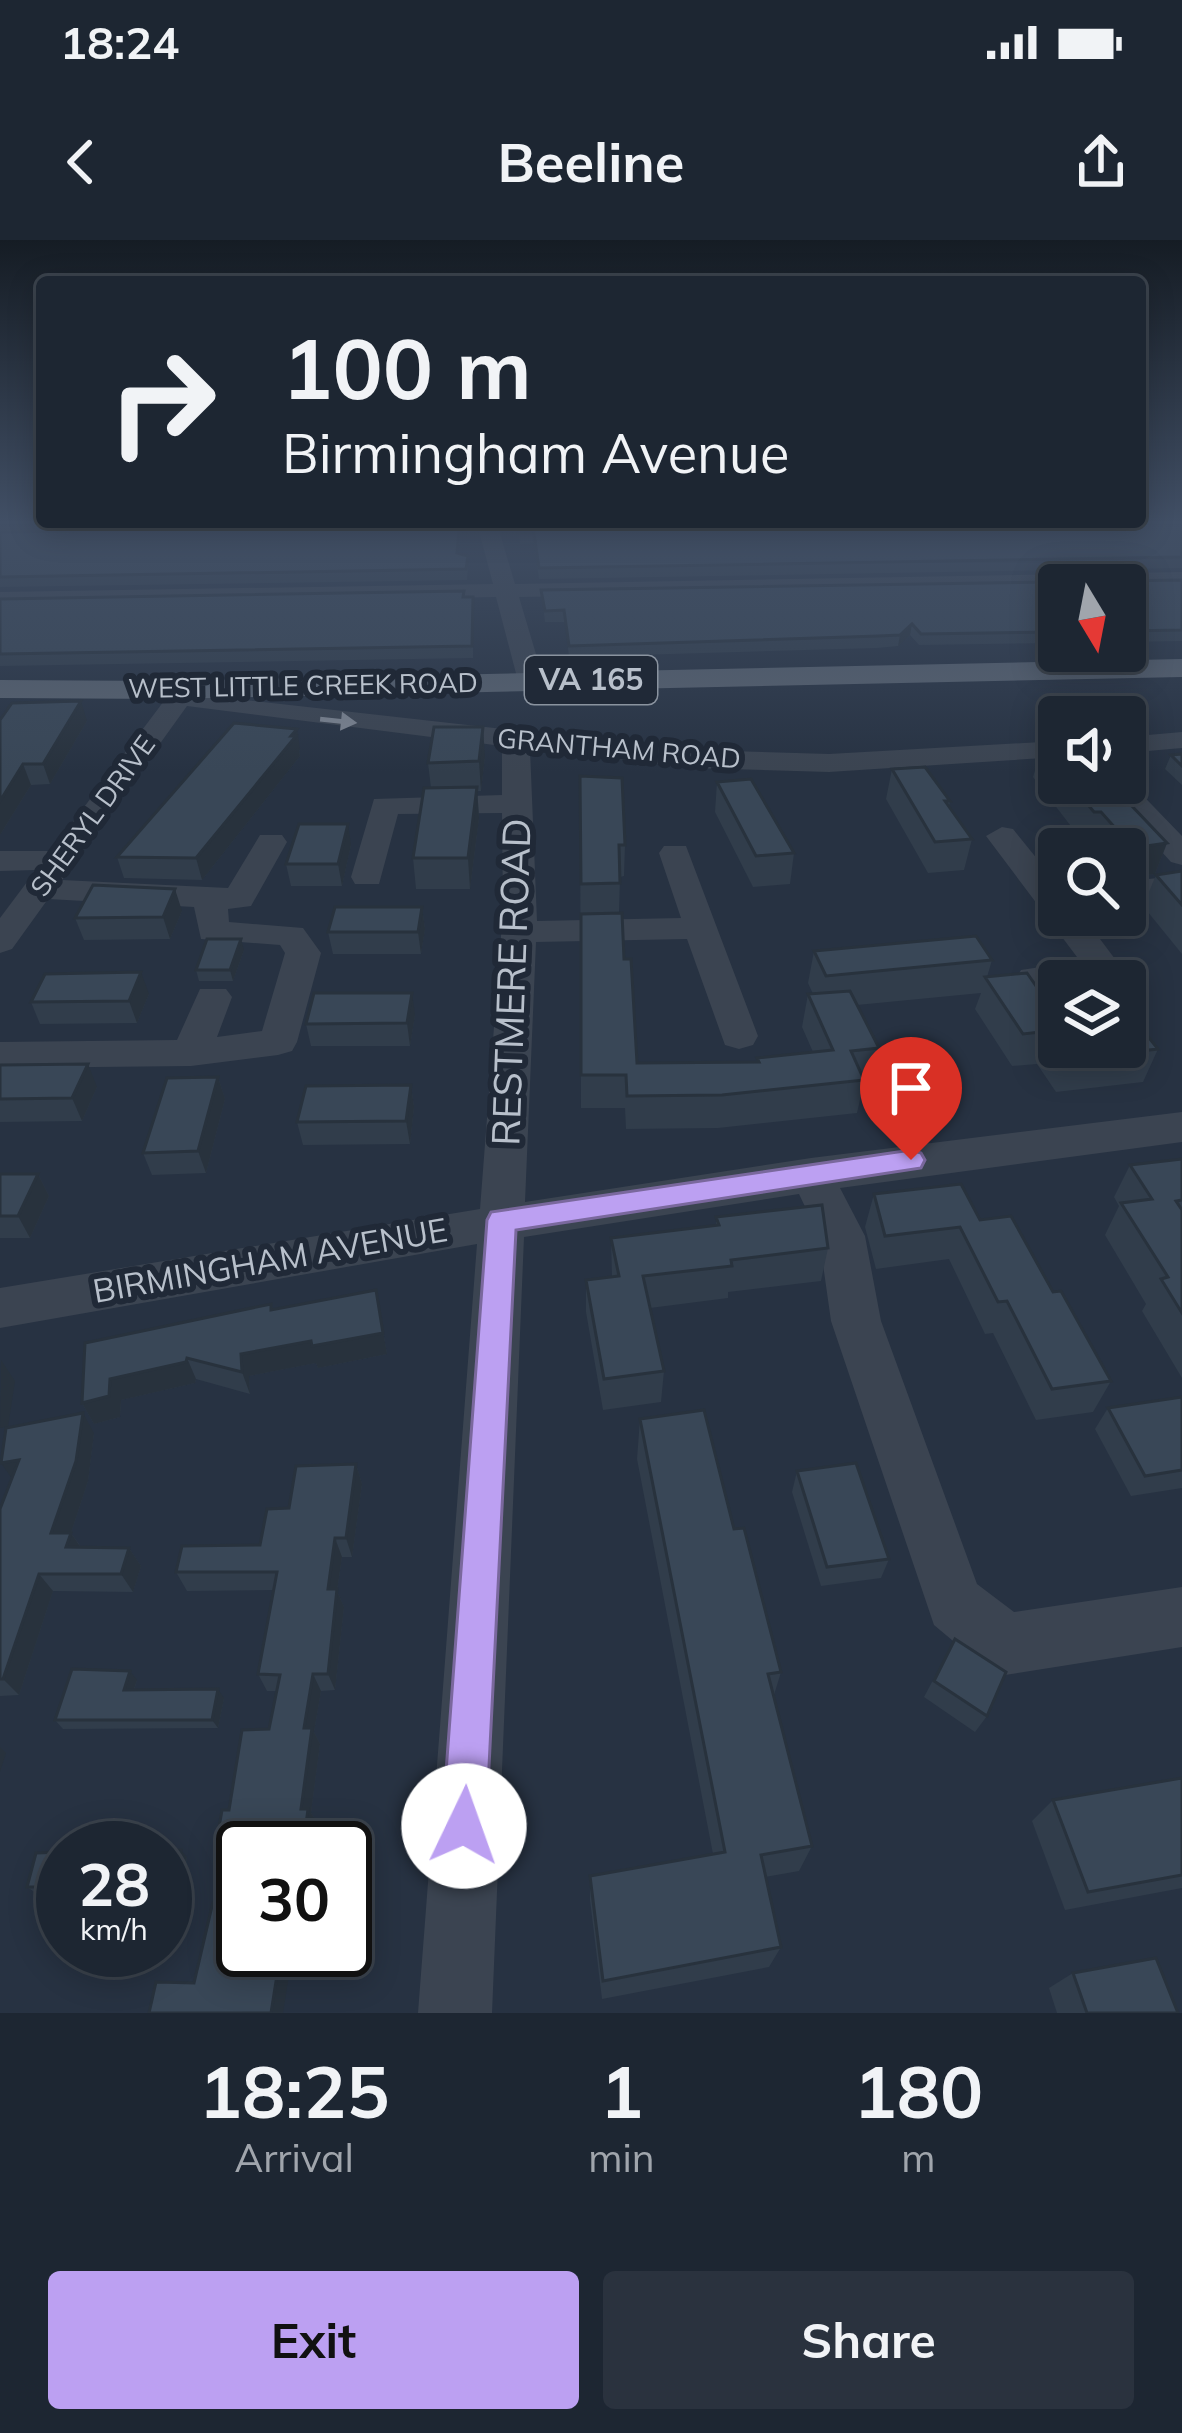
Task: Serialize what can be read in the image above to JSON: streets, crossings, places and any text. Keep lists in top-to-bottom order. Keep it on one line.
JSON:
{"streets":{"main road":["VA 165","WEST LITTLE CREEK ROAD"],"street":["GRANTHAM ROAD","SHERYL DRIVE","RESTMERE ROAD","BIRMINGHAM AVENUE"]},"crossings":[["WEST LITTLE CREEK ROAD","GRANTHAM ROAD"],["WEST LITTLE CREEK ROAD","SHERYL DRIVE"],["GRANTHAM ROAD","SHERYL DRIVE"],["GRANTHAM ROAD","RESTMERE ROAD"],["RESTMERE ROAD","BIRMINGHAM AVENUE"]],"north":"bottom","page":{"status":"18:24","header":"Beeline","turn":["100 m","Birmingham Avenue"],"speed":"28 km/h","limit":"30","eta":["18:25","Arrival","1","min","180","m"],"buttons":["Exit","Share"]}}
